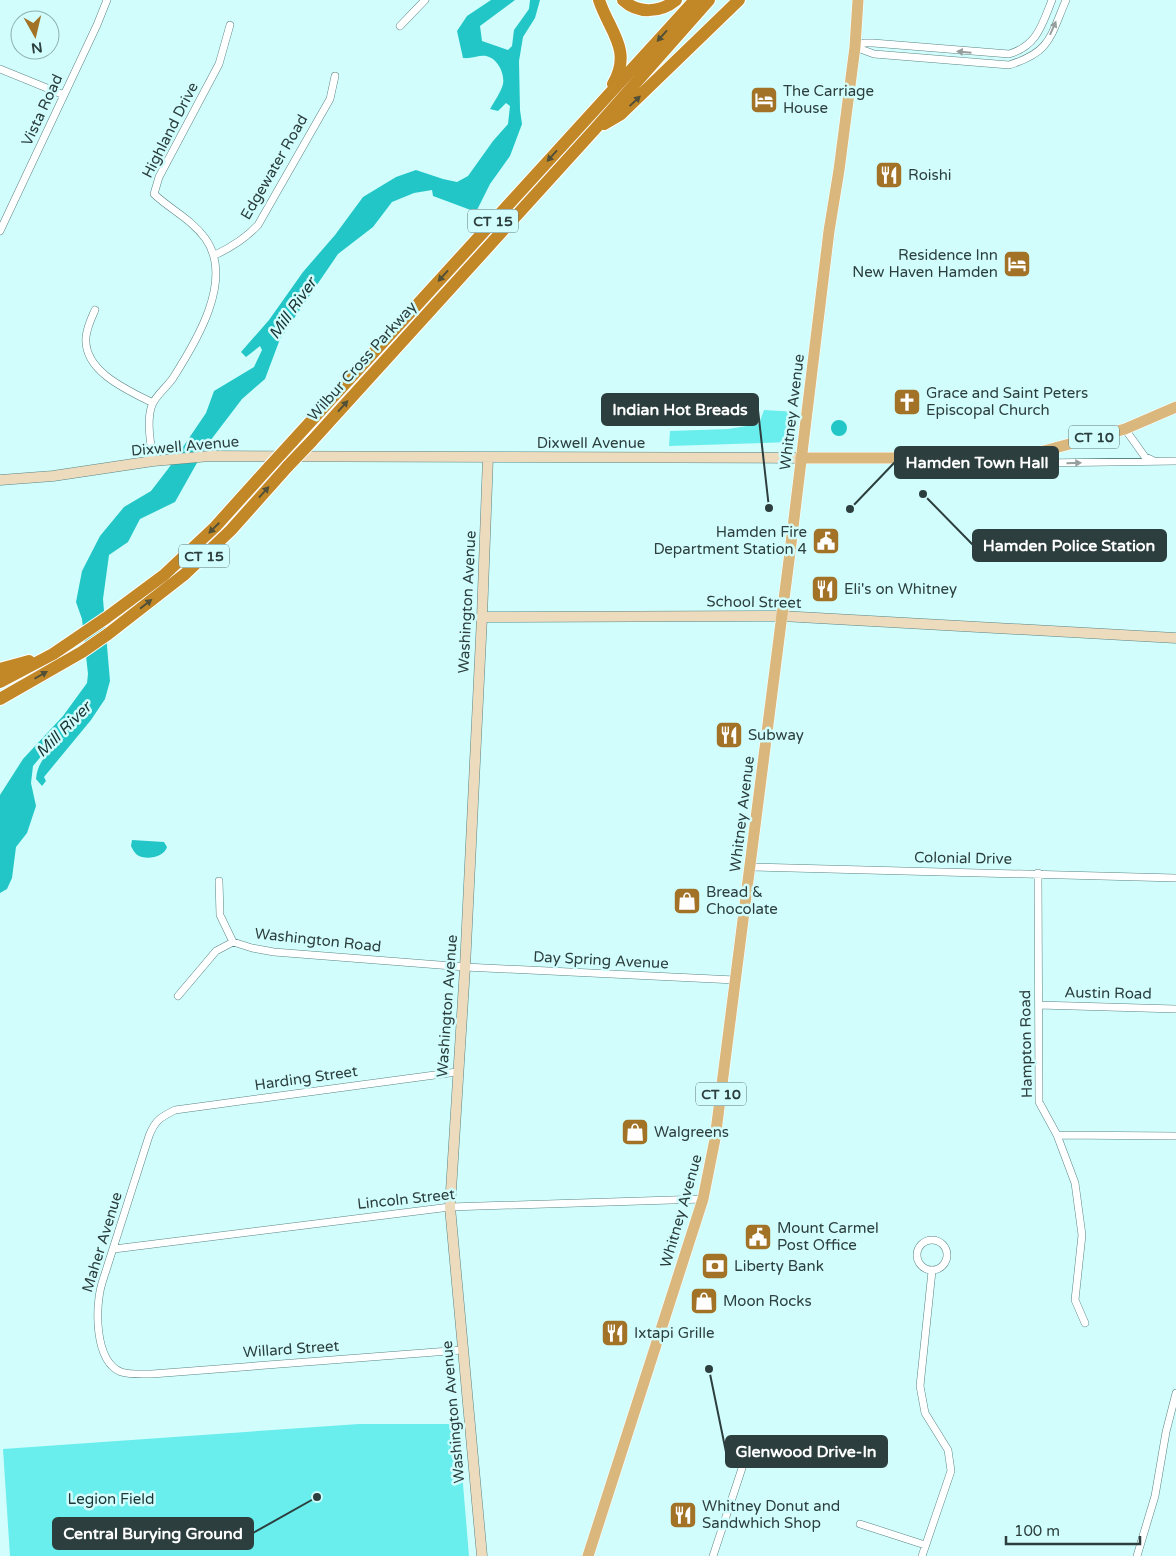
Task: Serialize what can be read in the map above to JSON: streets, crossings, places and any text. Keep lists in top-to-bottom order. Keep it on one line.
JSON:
{"streets":{"highway":["CT 15","Wilbur Cross Parkway"],"main road":["Whitney Avenue","CT 10","Dixwell Avenue"],"street":["Vista Road","Highland Drive","Edgewater Road","Washington Avenue","School Street","Colonial Drive","Washington Road","Day Spring Avenue","Austin Road","Hampton Road","Harding Street","Lincoln Street","Maher Avenue","Willard Street"]},"crossings":[["Highland Drive","Edgewater Road"],["Whitney Avenue","Dixwell Avenue"],["Whitney Avenue","School Street"],["Whitney Avenue","Colonial Drive"],["Whitney Avenue","Day Spring Avenue"],["Whitney Avenue","Lincoln Street"],["Dixwell Avenue","Washington Avenue"],["Washington Avenue","School Street"],["Washington Avenue","Washington Road"],["Washington Avenue","Day Spring Avenue"],["Washington Avenue","Harding Street"],["Washington Avenue","Lincoln Street"],["Washington Avenue","Willard Street"],["Colonial Drive","Hampton Road"],["Washington Road","Day Spring Avenue"],["Austin Road","Hampton Road"],["Harding Street","Maher Avenue"],["Lincoln Street","Maher Avenue"],["Maher Avenue","Willard Street"]],"water":["Mill River"],"parks":["Legion Field"],"places":{"hotel":["The Carriage House","Residence Inn New Haven Hamden"],"restaurant":["Roishi","Eli's on Whitney","Subway","Ixtapi Grille","Whitney Donut and Sandwhich Shop"],"church":["Grace and Saint Peters Episcopal Church"],"other":["Hamden Police Station","Indian Hot Breads","Hamden Town Hall","Glenwood Drive-In","Central Burying Ground"],"public building":["Hamden Fire Department Station 4","Mount Carmel Post Office"],"shop":["Bread & Chocolate","Walgreens","Moon Rocks"],"bank":["Liberty Bank"]},"scale_bar":"100 m","north":"bottom"}
